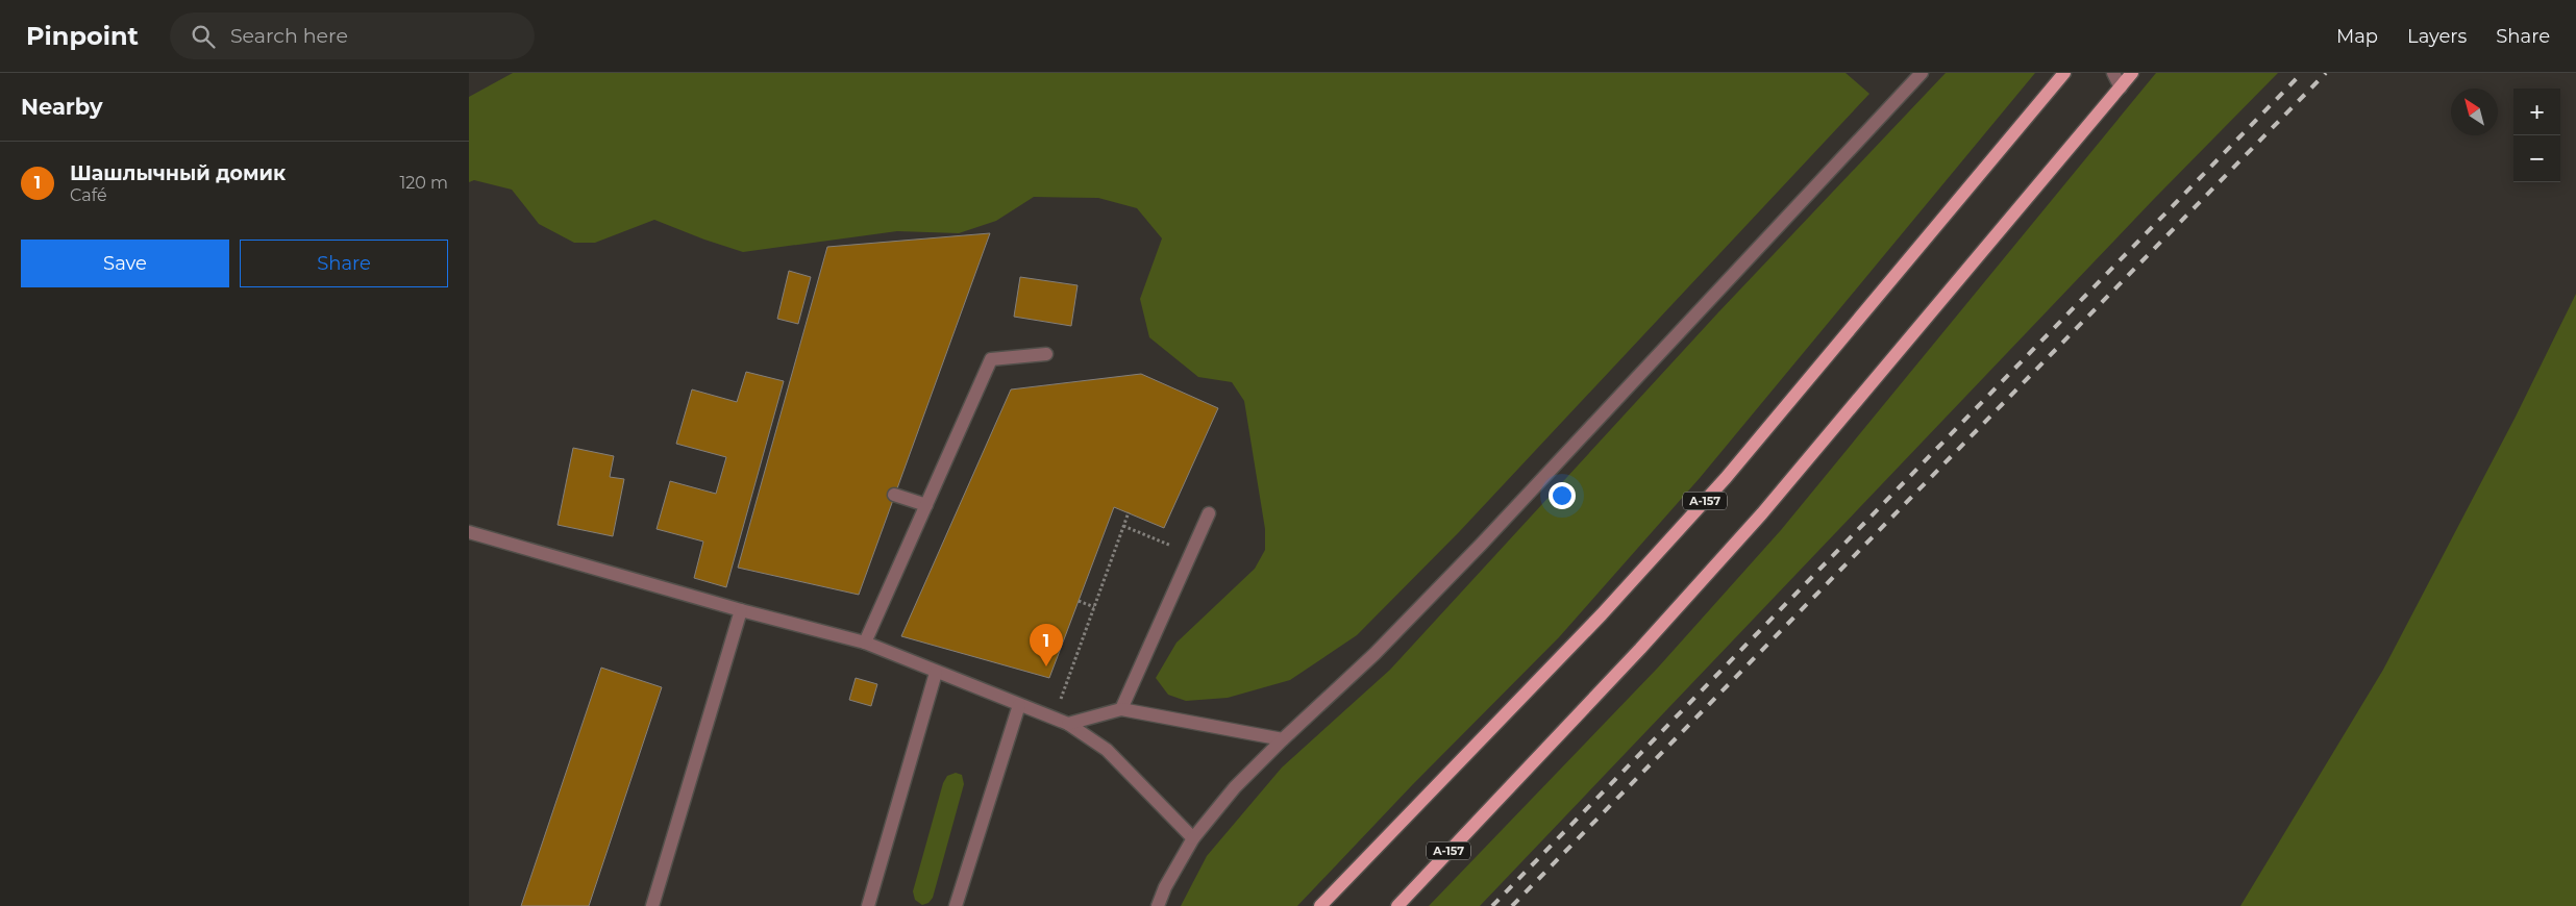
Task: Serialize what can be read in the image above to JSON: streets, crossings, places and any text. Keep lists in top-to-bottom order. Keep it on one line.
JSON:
{"streets":{"main road":["А-157"]},"north":"top left","page":{"header":"Pinpoint","search":"Search here","nav":["Map","Layers","Share"],"heading":"Nearby","map_buttons":["+","−"],"list":[{"mark":"1","name":"Шашлычный домик","note":"Café","value":"120 m"}],"buttons":["Save","Share"],"pins":"1"}}
